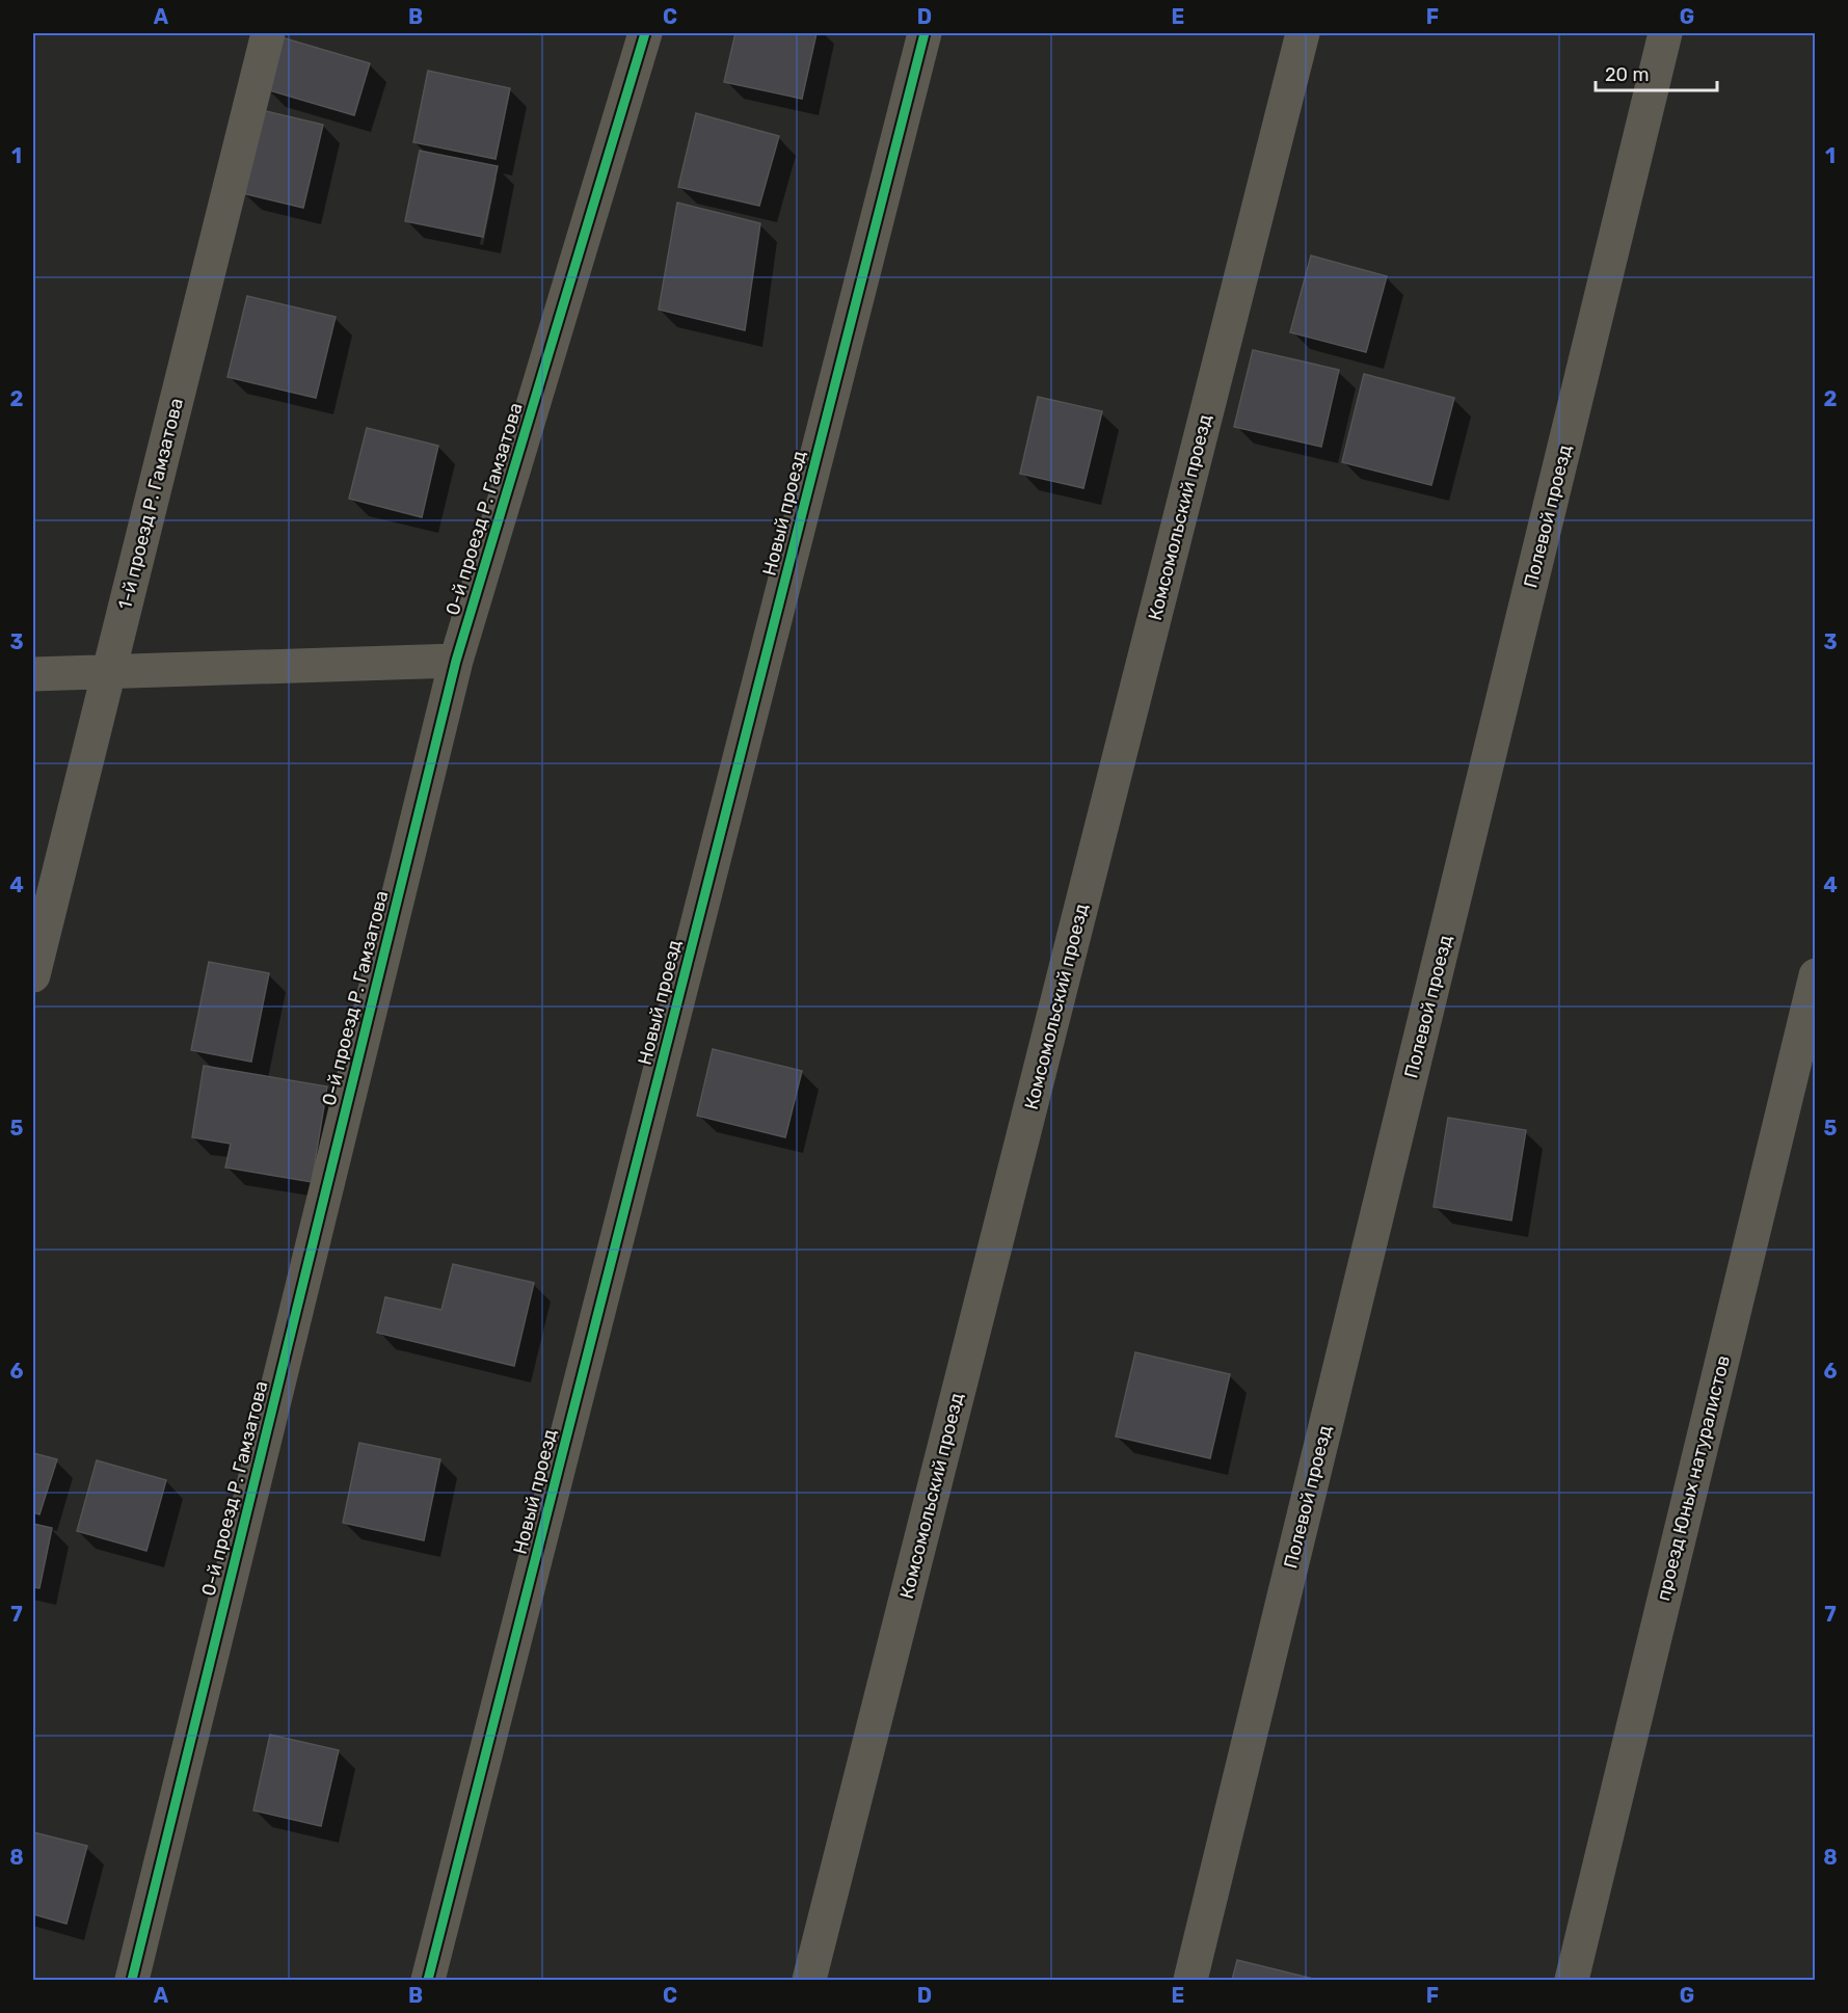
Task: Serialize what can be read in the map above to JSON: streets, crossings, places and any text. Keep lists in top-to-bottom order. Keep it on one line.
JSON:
{"streets":{"street":["1-й проезд Р. Гамзатова","0-й проезд Р. Гамзатова","Новый проезд","Полевой проезд","Комсомольский проезд","проезд Юных натуралистов"]},"scale_bar":"20 m","grid":{"columns":["A","B","C","D","E","F","G"],"rows":["1","2","3","4","5","6","7","8"]}}
